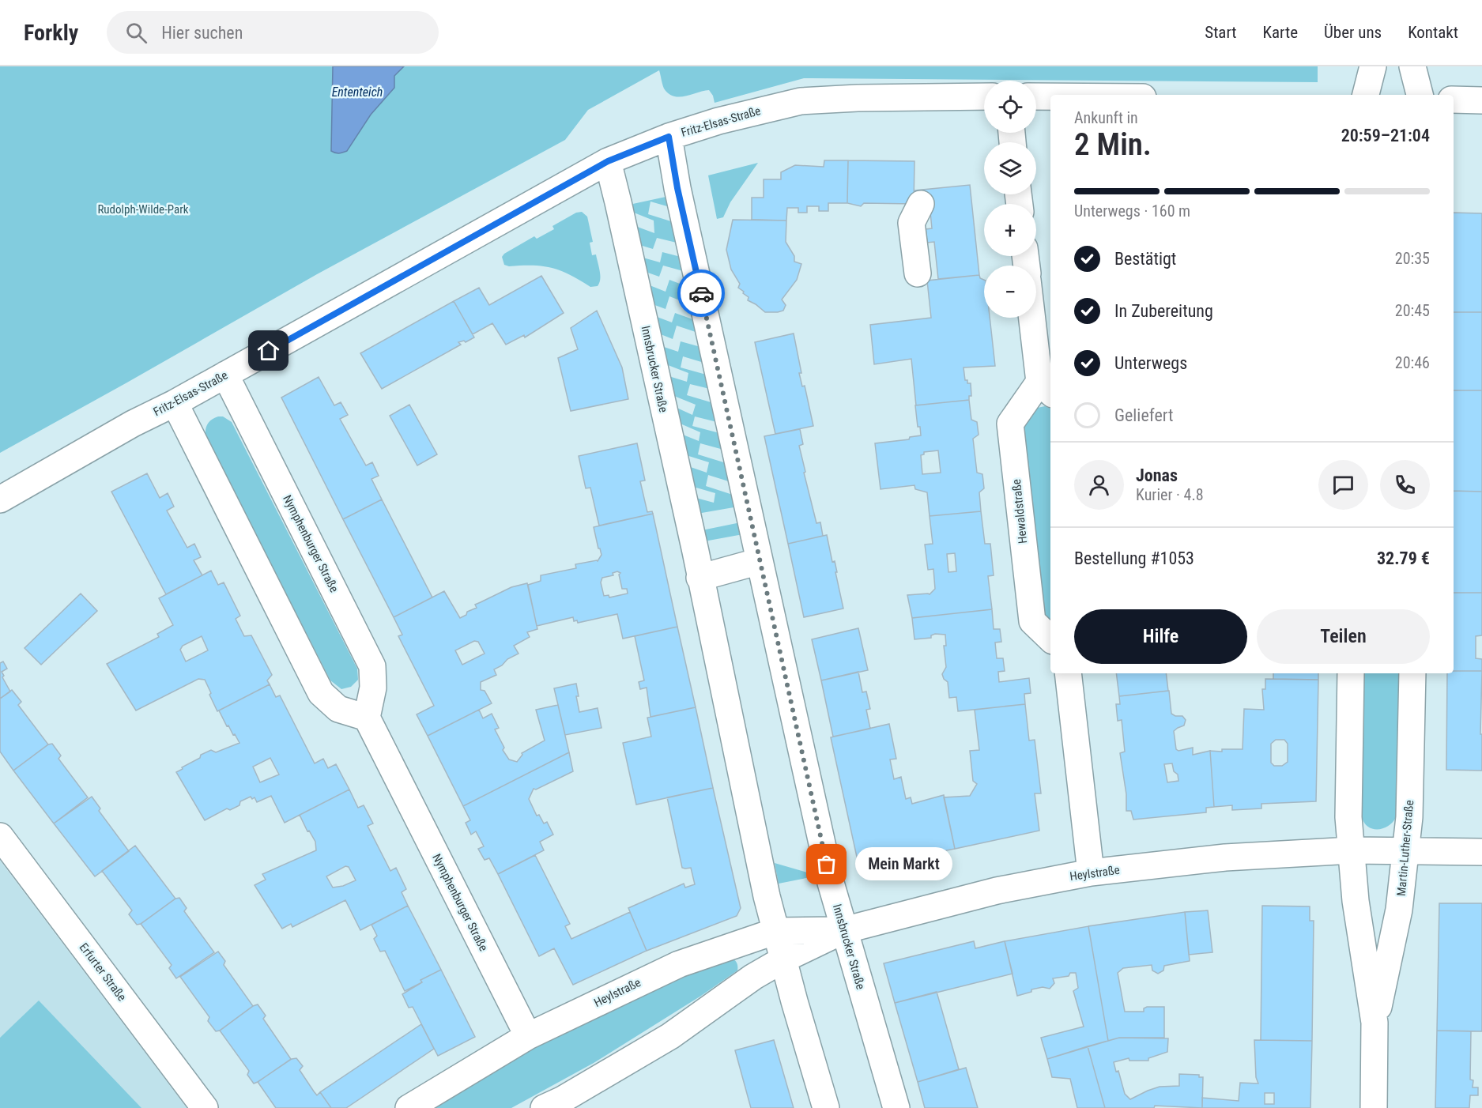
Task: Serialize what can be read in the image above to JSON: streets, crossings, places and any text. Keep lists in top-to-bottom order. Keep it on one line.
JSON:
{"streets":{"street":["Fritz-Elsas-Straße","Innsbrucker Straße","Hewaldstraße","Nymphenburger Straße","Martin-Luther-Straße","Heylstraße","Erfurter Straße"]},"crossings":[["Fritz-Elsas-Straße","Innsbrucker Straße"],["Fritz-Elsas-Straße","Nymphenburger Straße"],["Innsbrucker Straße","Heylstraße"],["Nymphenburger Straße","Heylstraße"],["Martin-Luther-Straße","Heylstraße"]],"water":["Ententeich"],"parks":["Rudolph-Wilde-Park"],"places":["Mein Markt"],"page":{"header":"Forkly","search":"Hier suchen","nav":["Start","Karte","Über uns","Kontakt"],"map_buttons":["+","−"],"heading":["2 Min.","Ankunft in","20:59–21:04"],"panel":["Jonas","Kurier · 4.8","Bestellung #1053","32.79 €"],"bar":"Unterwegs · 160 m","list":[["Bestätigt","20:35"],["In Zubereitung","20:45"],["Unterwegs","20:46"],"Geliefert"],"buttons":["Hilfe","Teilen"],"bubble":"Mein Markt"}}
